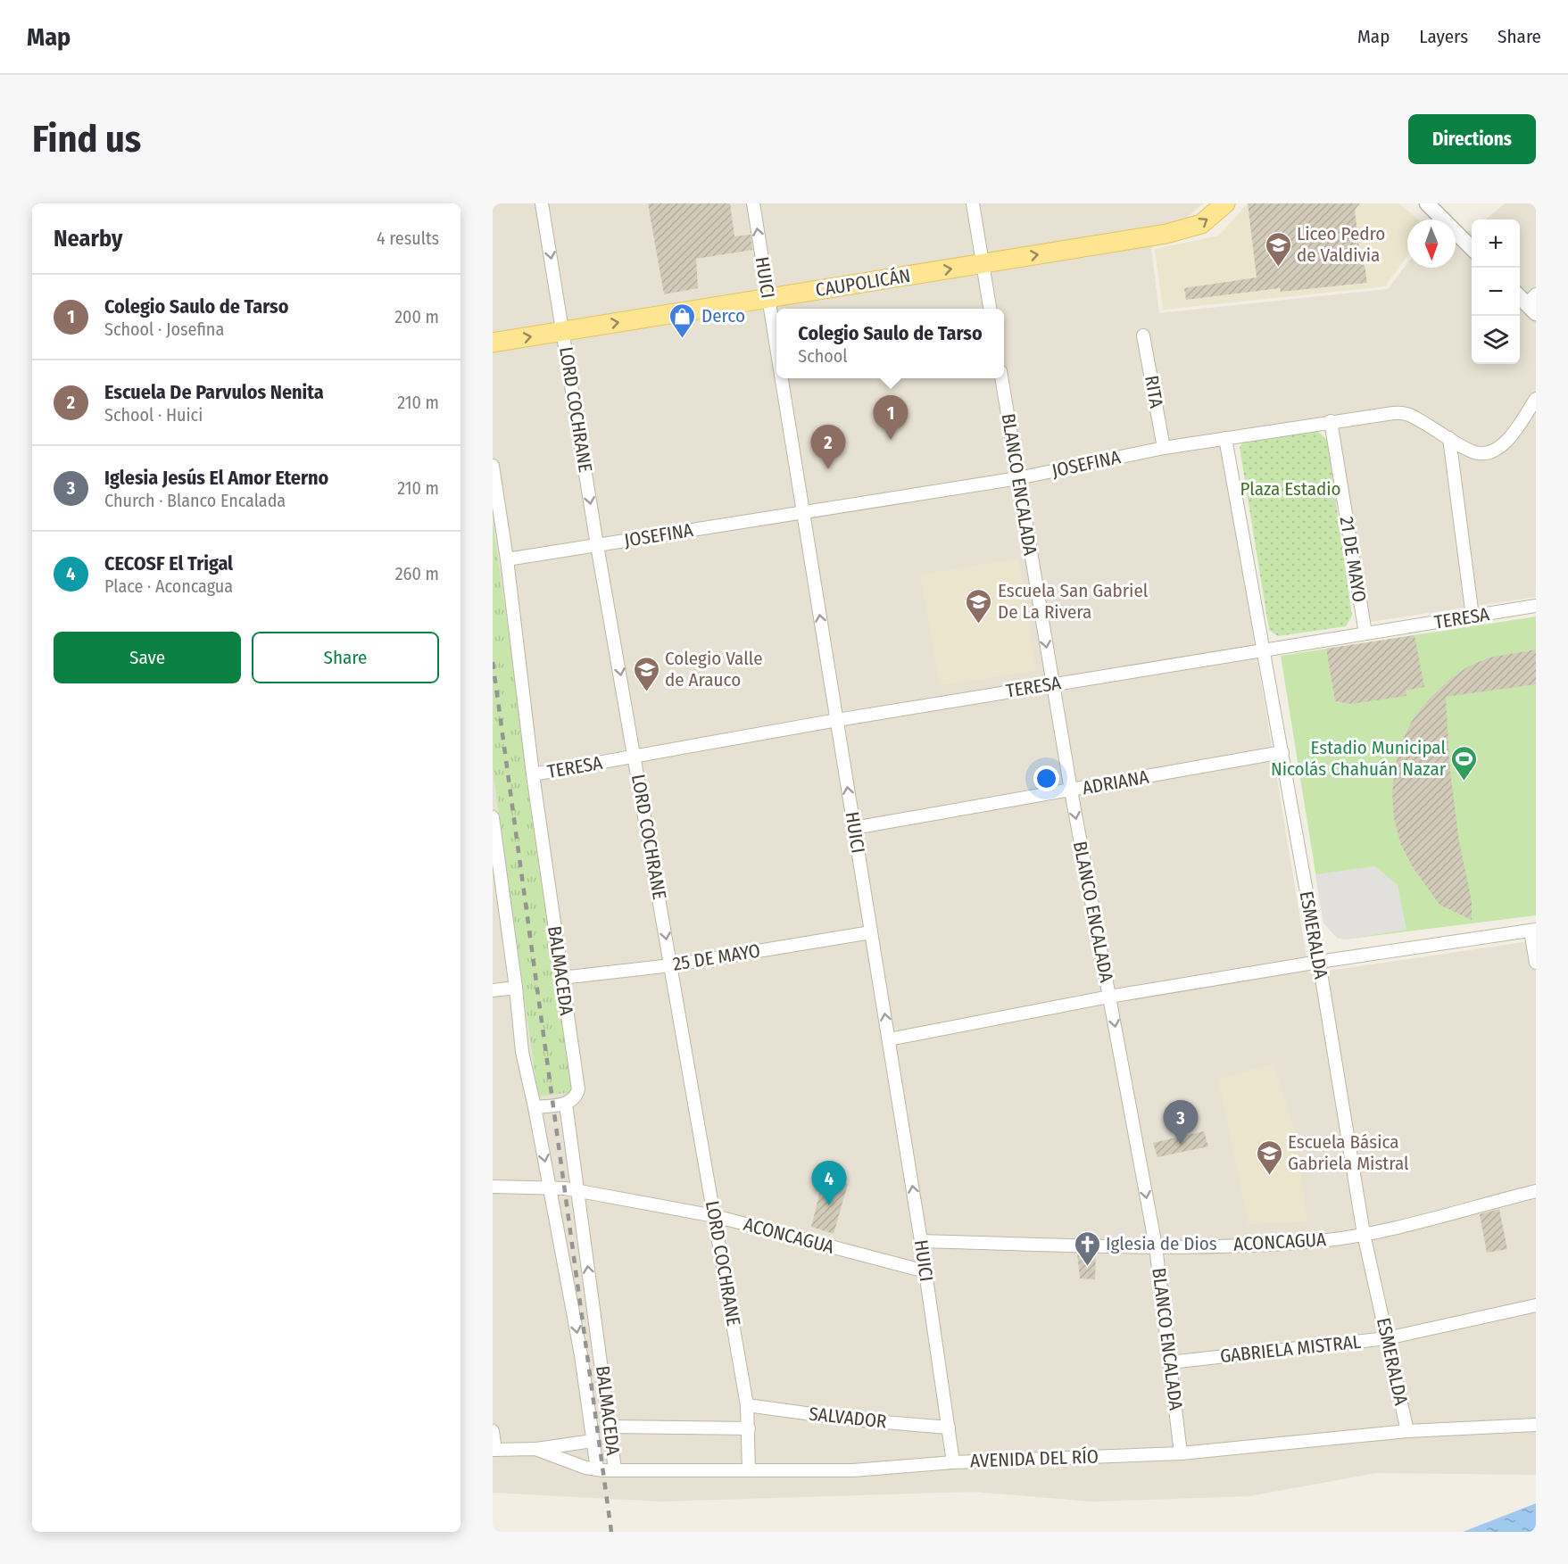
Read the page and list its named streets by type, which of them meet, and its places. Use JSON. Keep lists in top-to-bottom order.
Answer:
{
  "streets": {
    "main road": ["CAUPOLICÁN"],
    "street": [
      "HUICI",
      "RITA",
      "LORD COCHRANE",
      "JOSEFINA",
      "BLANCO ENCALADA",
      "21 DE MAYO",
      "TERESA",
      "ADRIANA",
      "ESMERALDA",
      "25 DE MAYO",
      "BALMACEDA",
      "ACONCAGUA",
      "GABRIELA MISTRAL",
      "SALVADOR",
      "AVENIDA DEL RÍO"
    ]
  },
  "crossings": [
    ["HUICI", "CAUPOLICÁN"],
    ["HUICI", "JOSEFINA"],
    ["HUICI", "TERESA"],
    ["HUICI", "ADRIANA"],
    ["HUICI", "25 DE MAYO"],
    ["HUICI", "ACONCAGUA"],
    ["HUICI", "SALVADOR"],
    ["HUICI", "AVENIDA DEL RÍO"],
    ["CAUPOLICÁN", "LORD COCHRANE"],
    ["RITA", "JOSEFINA"],
    ["LORD COCHRANE", "JOSEFINA"],
    ["LORD COCHRANE", "TERESA"],
    ["LORD COCHRANE", "25 DE MAYO"],
    ["LORD COCHRANE", "ACONCAGUA"],
    ["LORD COCHRANE", "SALVADOR"],
    ["LORD COCHRANE", "AVENIDA DEL RÍO"],
    ["JOSEFINA", "BLANCO ENCALADA"],
    ["JOSEFINA", "21 DE MAYO"],
    ["JOSEFINA", "ESMERALDA"],
    ["JOSEFINA", "BALMACEDA"],
    ["BLANCO ENCALADA", "TERESA"],
    ["BLANCO ENCALADA", "ADRIANA"],
    ["BLANCO ENCALADA", "ACONCAGUA"],
    ["BLANCO ENCALADA", "GABRIELA MISTRAL"],
    ["BLANCO ENCALADA", "AVENIDA DEL RÍO"],
    ["21 DE MAYO", "TERESA"],
    ["TERESA", "ESMERALDA"],
    ["TERESA", "BALMACEDA"],
    ["ADRIANA", "ESMERALDA"],
    ["ESMERALDA", "ACONCAGUA"],
    ["ESMERALDA", "GABRIELA MISTRAL"],
    ["ESMERALDA", "AVENIDA DEL RÍO"],
    ["25 DE MAYO", "BALMACEDA"],
    ["BALMACEDA", "ACONCAGUA"],
    ["BALMACEDA", "AVENIDA DEL RÍO"]
  ],
  "one_way": [
    "HUICI",
    "CAUPOLICÁN",
    "LORD COCHRANE",
    "BLANCO ENCALADA"
  ],
  "parks": ["Plaza Estadio"],
  "places": {
    "school or university": [
      "Liceo Pedro de Valdivia",
      "Escuela San Gabriel De La Rivera",
      "Colegio Valle de Arauco",
      "Escuela Básica Gabriela Mistral"
    ],
    "shop": ["Derco"],
    "sports": ["Estadio Municipal Nicolás Chahuán Nazar"],
    "church": ["Iglesia de Dios"]
  },
  "north": "bottom",
  "page": {
    "header": "Map",
    "nav": ["Map", "Layers", "Share"],
    "buttons": [
      "Directions",
      ["Save", "Share"]
    ],
    "title": "Find us",
    "heading": ["Nearby", "4 results"],
    "map_buttons": ["+", "−"],
    "list": [
      {
        "mark": "1",
        "name": "Colegio Saulo de Tarso",
        "note": "School · Josefina",
        "value": "200 m"
      },
      {
        "mark": "2",
        "name": "Escuela De Parvulos Nenita",
        "note": "School · Huici",
        "value": "210 m"
      },
      {
        "mark": "3",
        "name": "Iglesia Jesús El Amor Eterno",
        "note": "Church · Blanco Encalada",
        "value": "210 m"
      },
      {
        "mark": "4",
        "name": "CECOSF El Trigal",
        "note": "Place · Aconcagua",
        "value": "260 m"
      }
    ],
    "popup": ["Colegio Saulo de Tarso", "School"],
    "pins": [
      "1",
      "2",
      "3",
      "4"
    ]
  }
}
